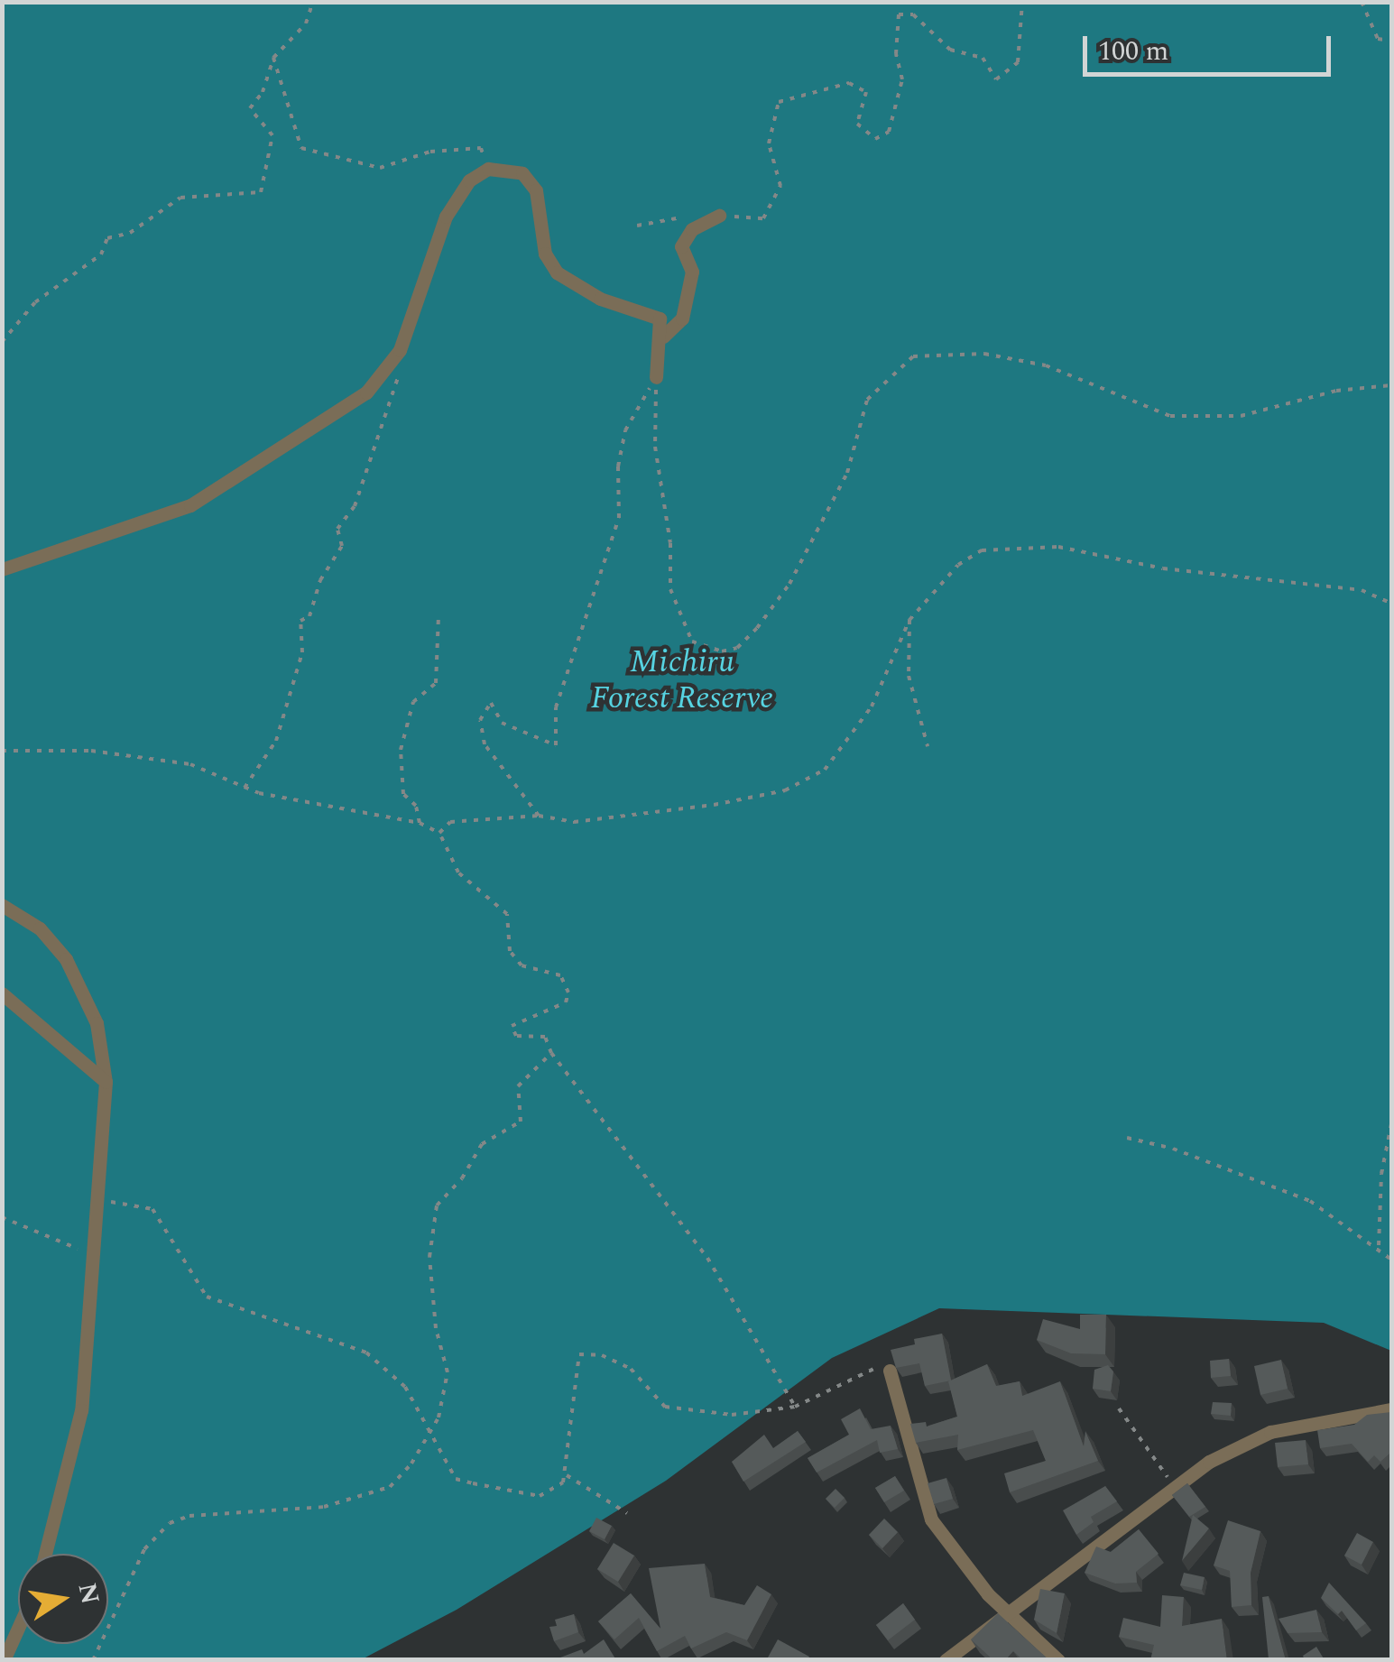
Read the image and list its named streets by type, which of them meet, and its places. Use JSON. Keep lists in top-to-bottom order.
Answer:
{
  "parks": ["Michiru Forest Reserve"],
  "scale_bar": "100 m",
  "north": "right"
}
